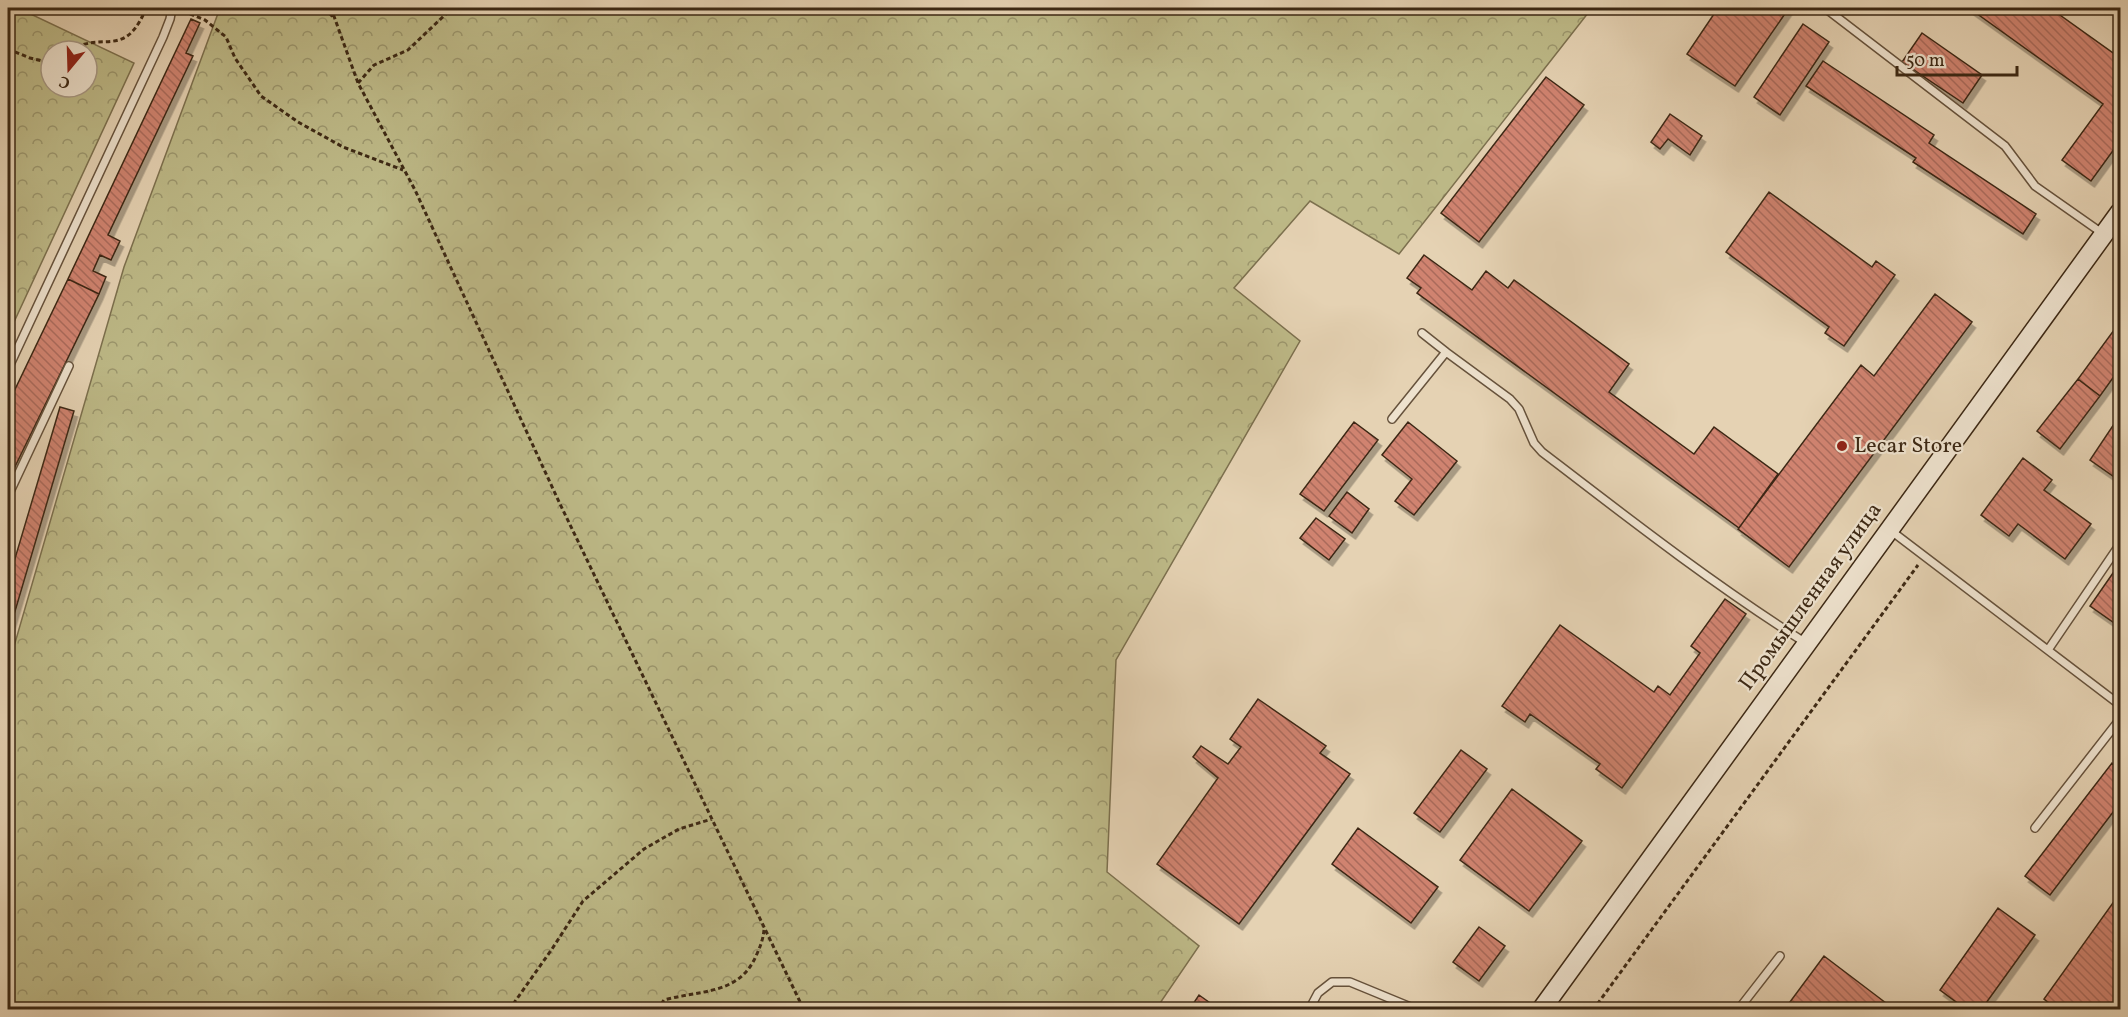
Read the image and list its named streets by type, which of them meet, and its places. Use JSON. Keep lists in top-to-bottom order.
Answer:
{
  "streets": {
    "main road": ["Промышленная улица"]
  },
  "places": ["Lecar Store"],
  "scale_bar": "50 m",
  "north": "bottom"
}
